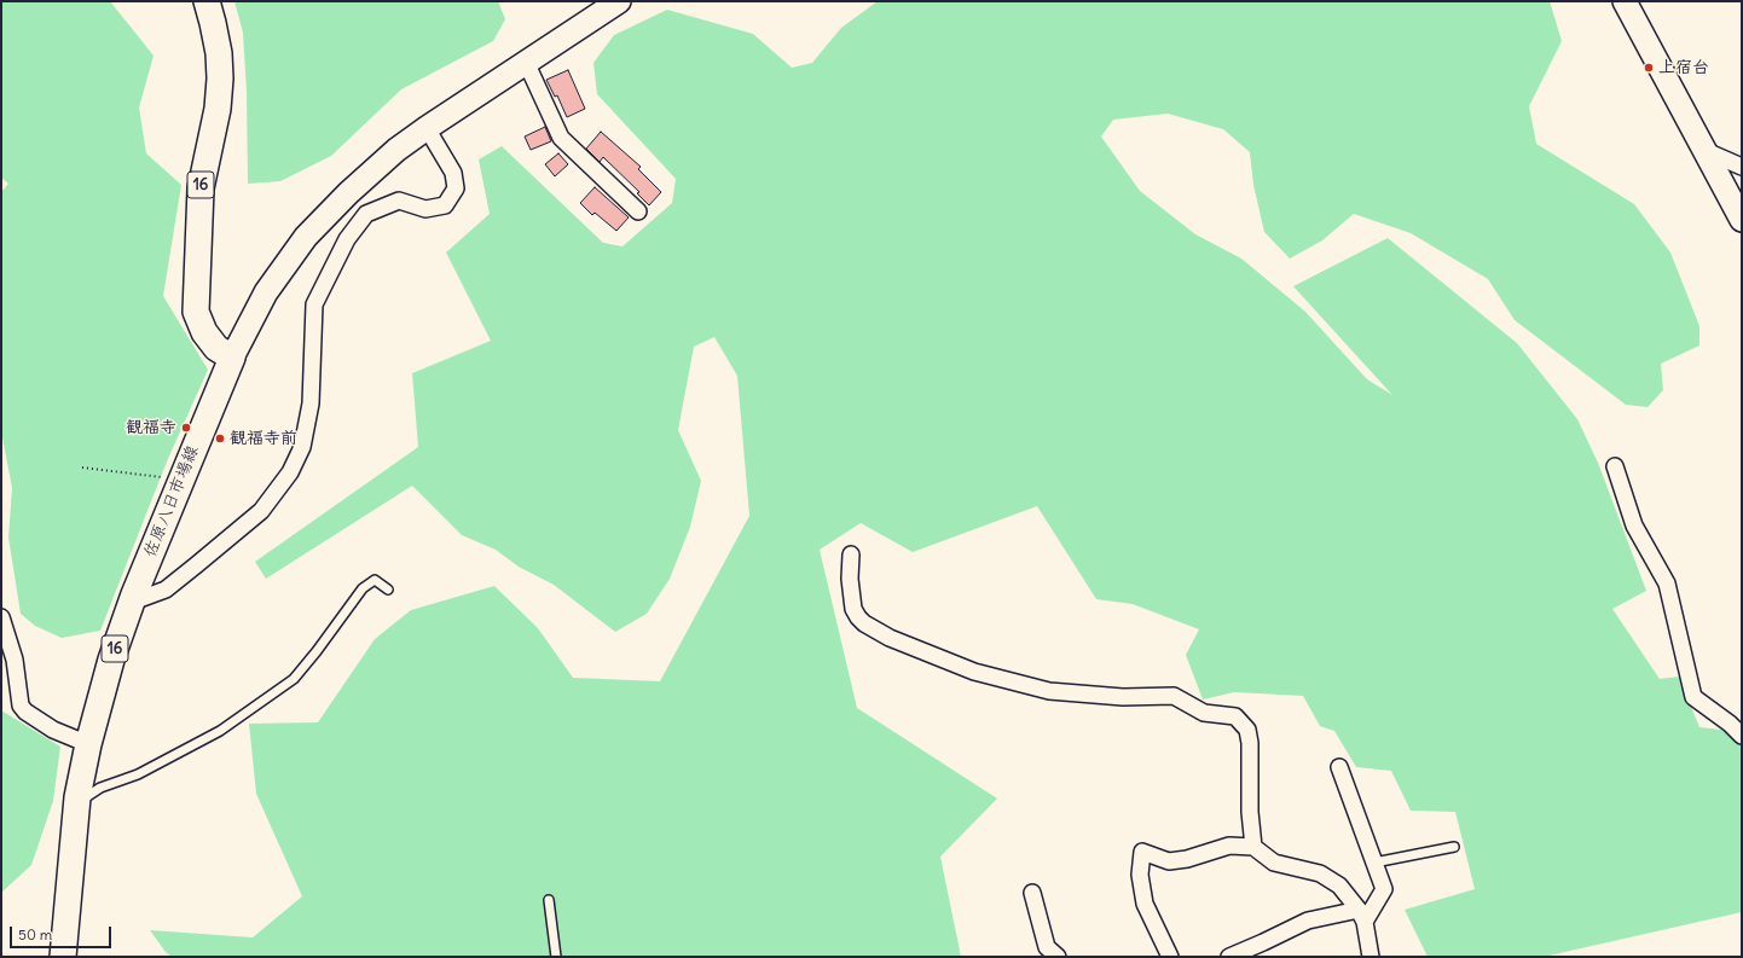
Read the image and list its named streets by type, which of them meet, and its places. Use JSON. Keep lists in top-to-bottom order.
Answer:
{
  "streets": {
    "main road": ["16", "佐原八日市場線"]
  },
  "crossings": [
    ["16", "佐原八日市場線"]
  ],
  "places": ["上宿台", "観福寺", "観福寺前"],
  "scale_bar": "50 m"
}
